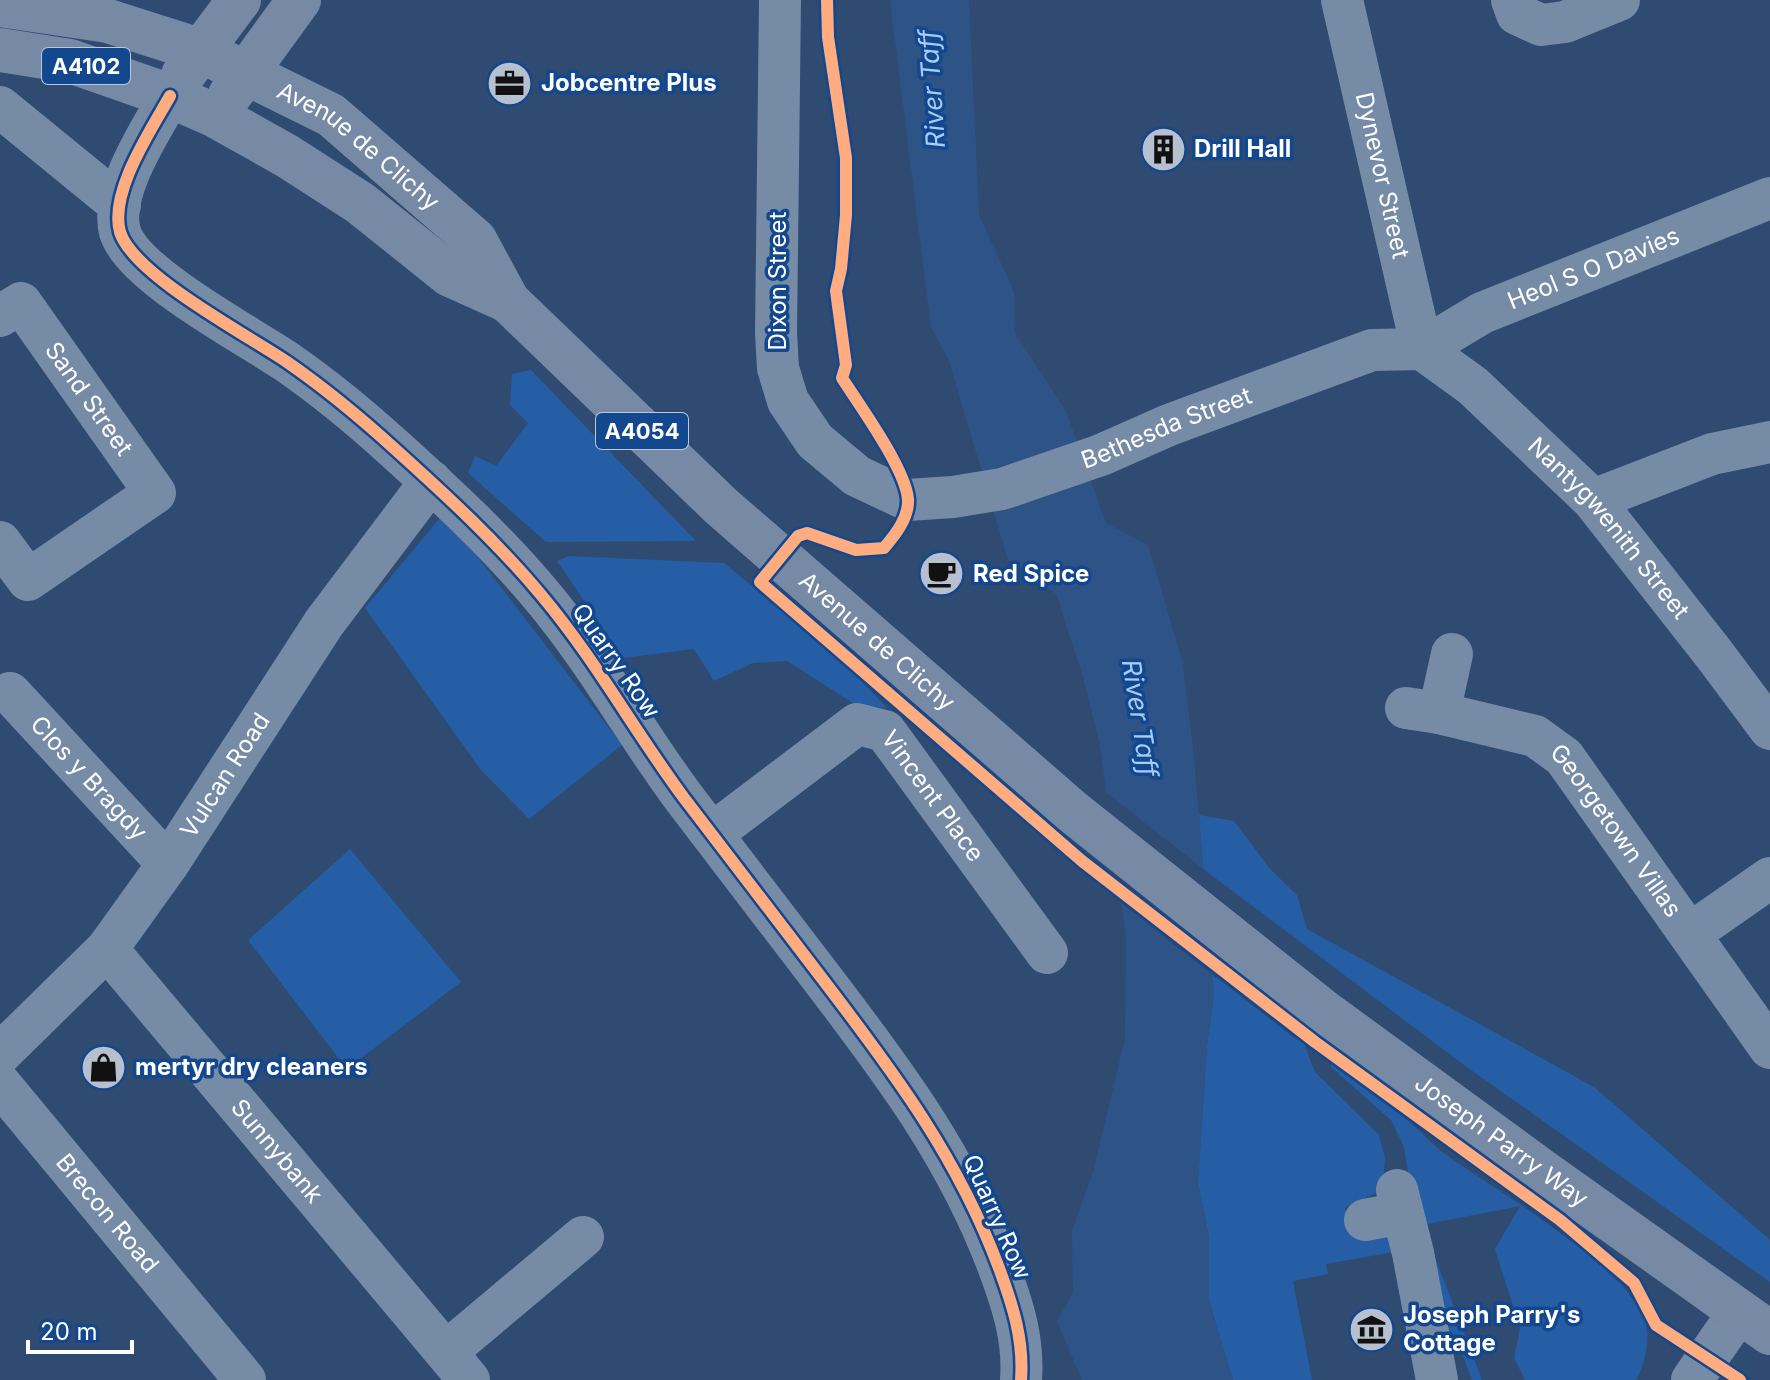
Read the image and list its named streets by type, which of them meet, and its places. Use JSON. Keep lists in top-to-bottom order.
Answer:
{
  "streets": {
    "main road": [
      "A4102",
      "Avenue de Clichy",
      "A4054",
      "Joseph Parry Way"
    ],
    "street": [
      "Dynevor Street",
      "Heol S O Davies",
      "Dixon Street",
      "Sand Street",
      "Bethesda Street",
      "Nantygwenith Street",
      "Quarry Row",
      "Vulcan Road",
      "Clos y Bragdy",
      "Vincent Place",
      "Georgetown Villas",
      "Sunnybank",
      "Brecon Road"
    ]
  },
  "crossings": [
    ["A4102", "A4054"],
    ["A4102", "Quarry Row"],
    ["Avenue de Clichy", "A4054"],
    ["Avenue de Clichy", "Joseph Parry Way"],
    ["Dynevor Street", "Heol S O Davies"],
    ["Dynevor Street", "Bethesda Street"],
    ["Dynevor Street", "Nantygwenith Street"],
    ["Heol S O Davies", "Bethesda Street"],
    ["Heol S O Davies", "Nantygwenith Street"],
    ["Dixon Street", "Bethesda Street"],
    ["Bethesda Street", "Nantygwenith Street"],
    ["A4054", "Quarry Row"],
    ["Quarry Row", "Vulcan Road"],
    ["Quarry Row", "Vincent Place"],
    ["Vulcan Road", "Clos y Bragdy"],
    ["Vulcan Road", "Sunnybank"],
    ["Vulcan Road", "Brecon Road"]
  ],
  "water": ["River Taff"],
  "places": {
    "office": ["Jobcentre Plus"],
    "building": ["Drill Hall"],
    "cafe": ["Red Spice"],
    "shop": ["mertyr dry cleaners"],
    "museum": ["Joseph Parry's Cottage"]
  },
  "scale_bar": "20 m"
}
